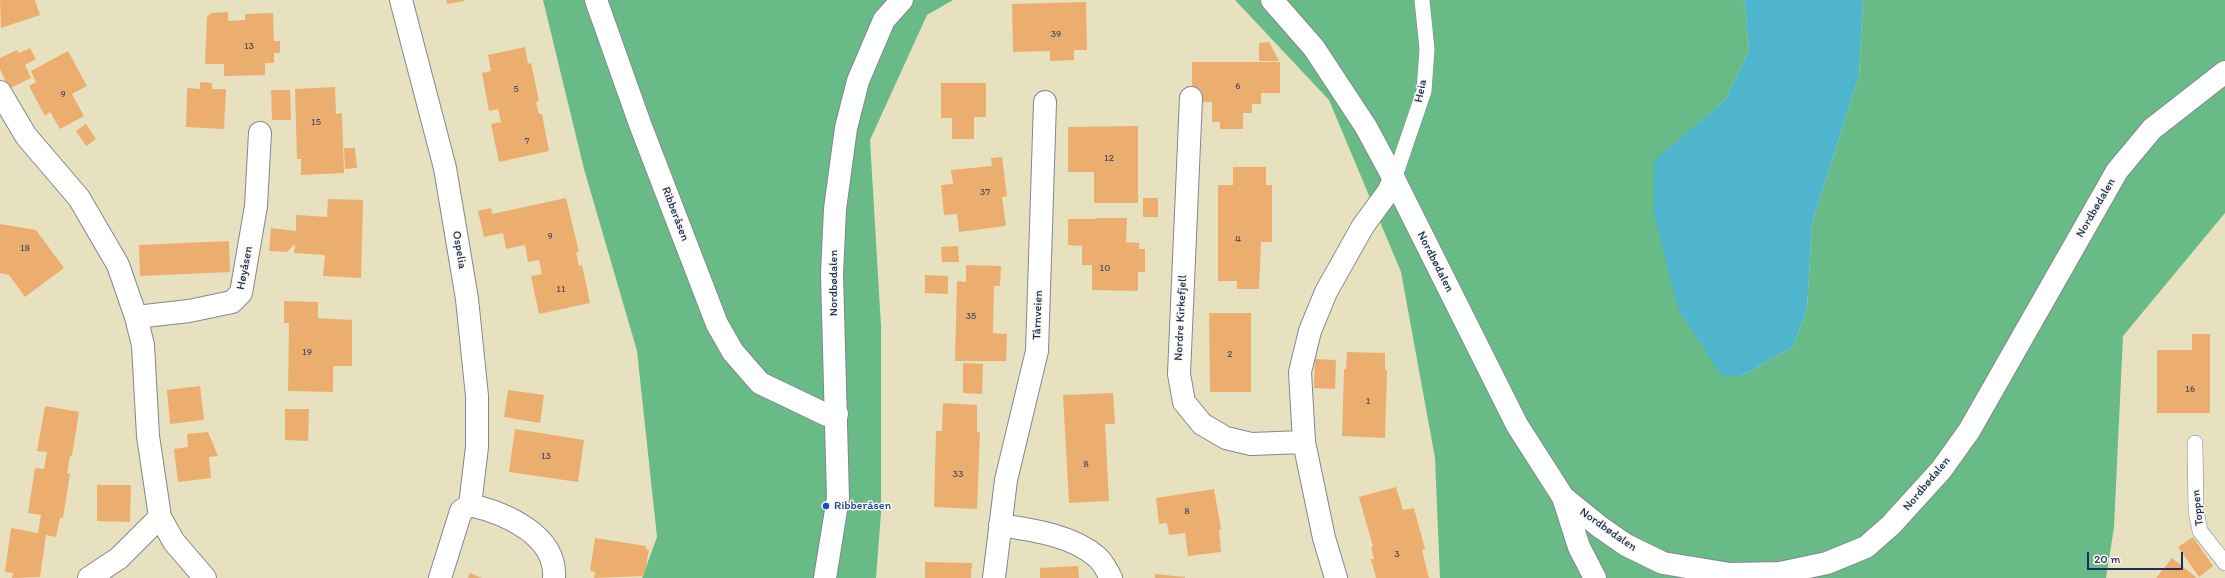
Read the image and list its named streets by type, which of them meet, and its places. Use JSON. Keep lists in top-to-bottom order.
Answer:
{
  "streets": {
    "street": [
      "Nordbødalen",
      "Ribberåsen",
      "Ospelia",
      "Høyåsen",
      "Tårnveien",
      "Nordre Kirkefjell"
    ],
    "lane": ["Heia", "Toppen"]
  },
  "crossings": [
    ["Heia", "Nordbødalen"],
    ["Nordbødalen", "Ribberåsen"]
  ],
  "places": ["Ribberåsen"],
  "house_numbers": [
    "39",
    "13",
    "6",
    "5",
    "9",
    "15",
    "7",
    "12",
    "37",
    "9",
    "4",
    "18",
    "10",
    "11",
    "35",
    "19",
    "2",
    "16",
    "1",
    "13",
    "8",
    "33",
    "8",
    "3"
  ],
  "scale_bar": "20 m"
}
